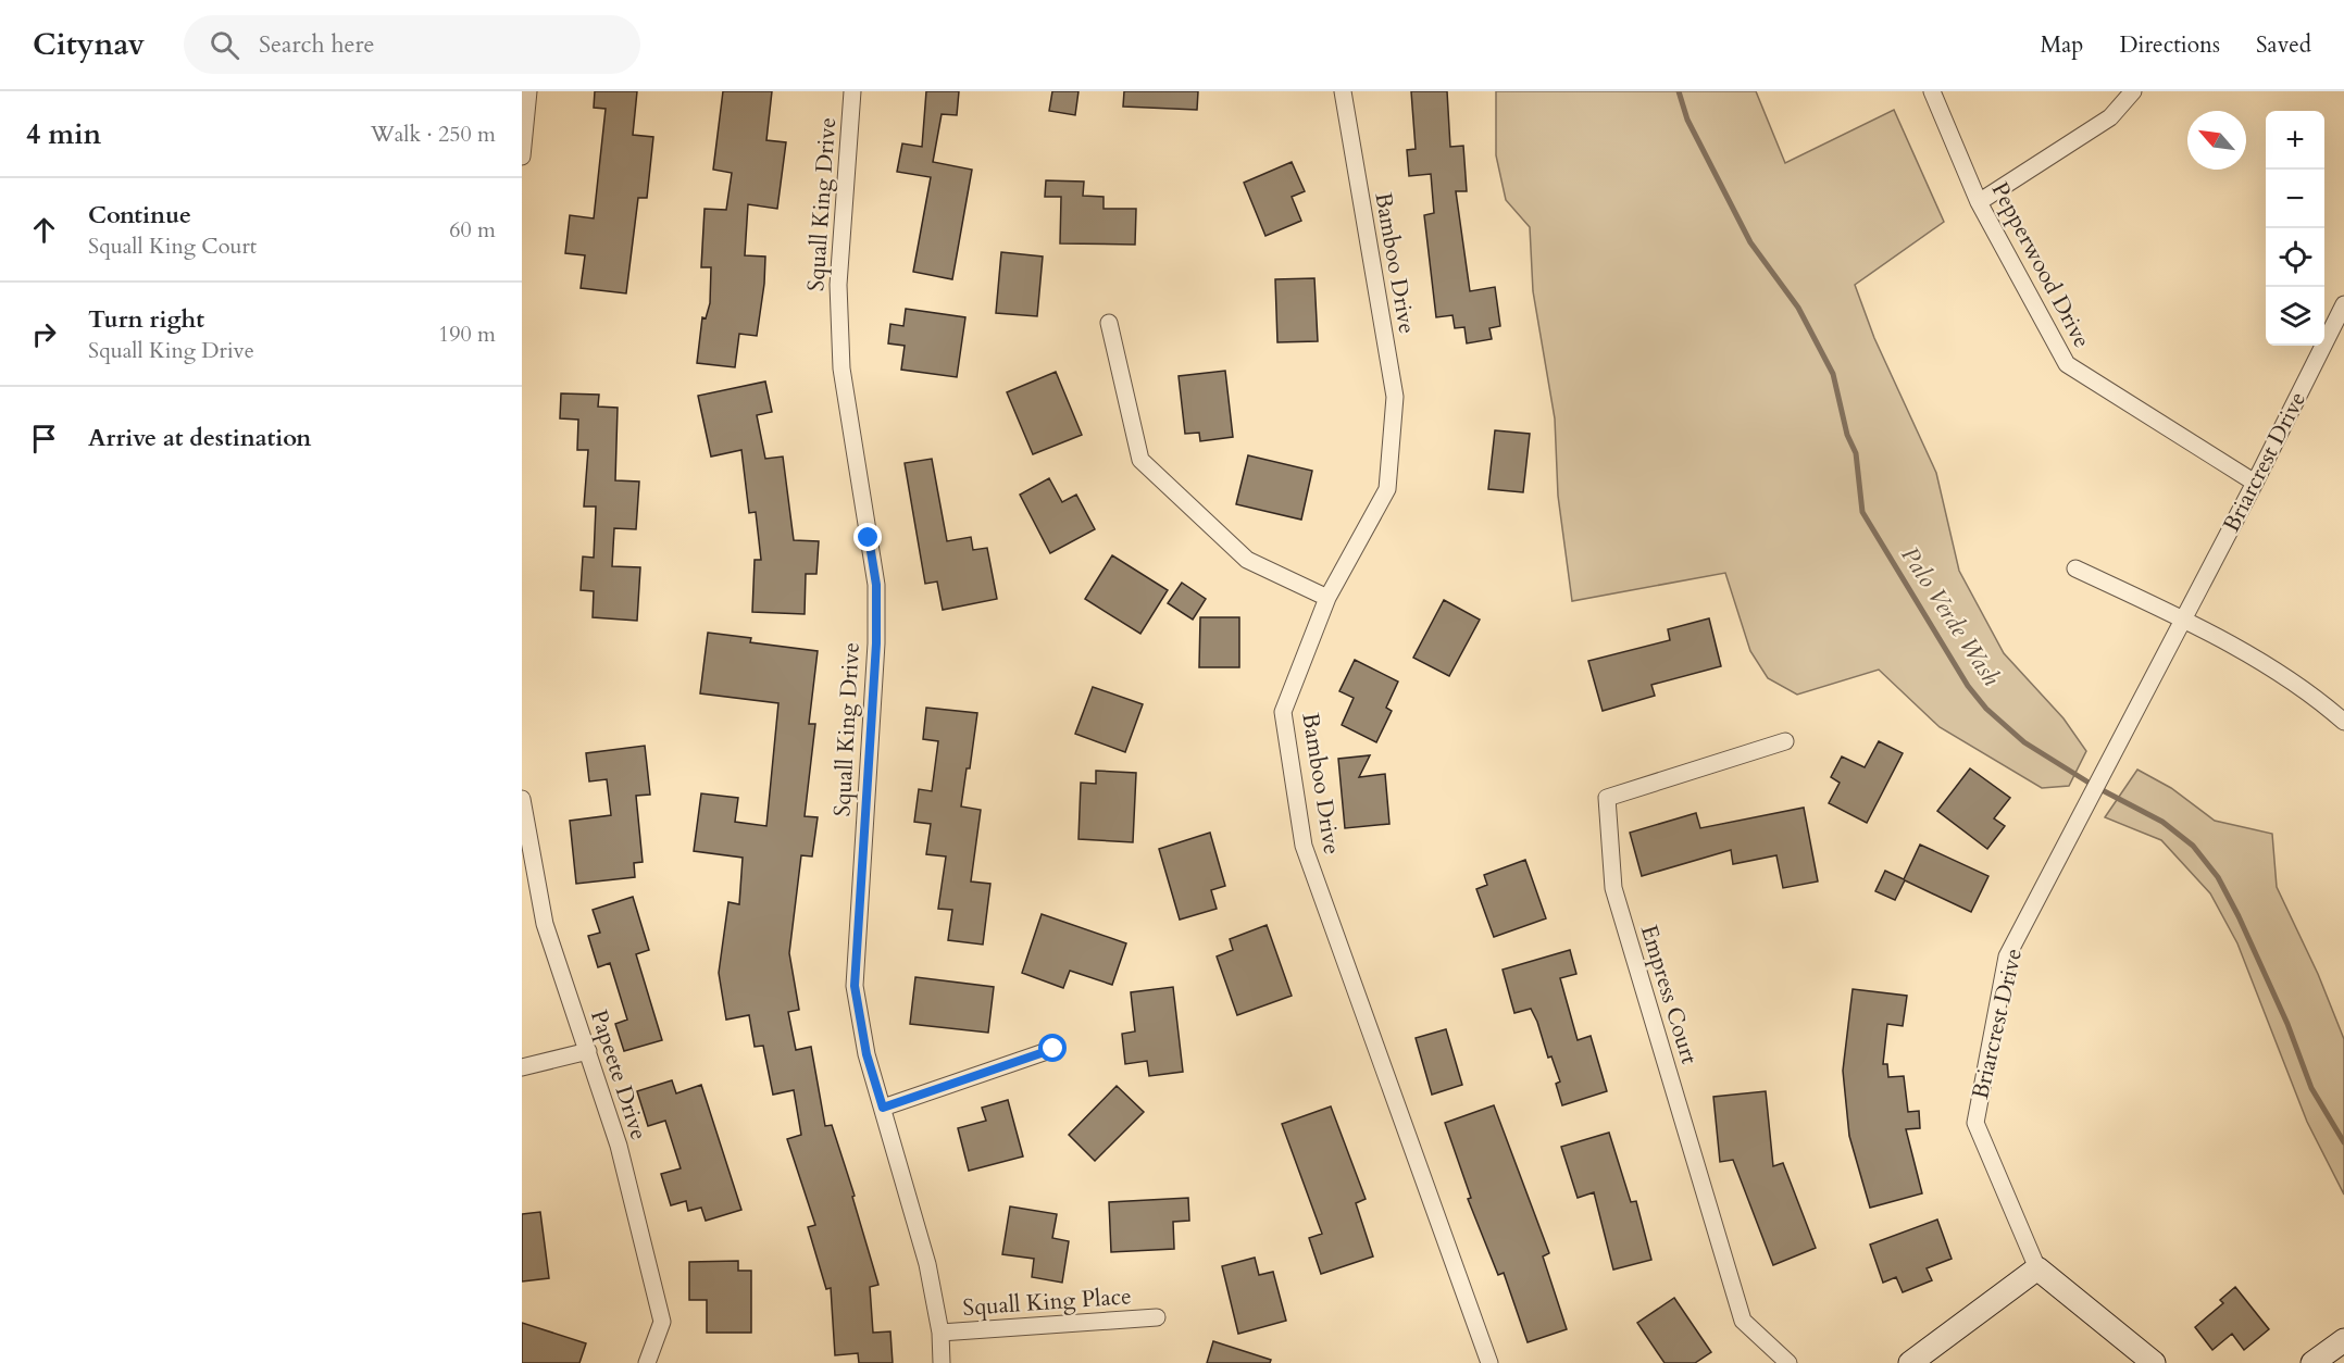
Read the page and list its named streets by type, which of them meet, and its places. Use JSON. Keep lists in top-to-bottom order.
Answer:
{
  "streets": {
    "street": [
      "Squall King Drive",
      "Bamboo Drive",
      "Pepperwood Drive",
      "Briarcrest Drive",
      "Empress Court",
      "Papeete Drive",
      "Squall King Place"
    ]
  },
  "crossings": [
    ["Squall King Drive", "Squall King Place"],
    ["Pepperwood Drive", "Briarcrest Drive"]
  ],
  "water": ["Palo Verde Wash"],
  "north": "top left",
  "page": {
    "header": "Citynav",
    "search": "Search here",
    "nav": ["Map", "Directions", "Saved"],
    "heading": ["4 min", "Walk · 250 m"],
    "map_buttons": ["+", "−"],
    "list": [
      ["Continue", "Squall King Court", "60 m"],
      ["Turn right", "Squall King Drive", "190 m"],
      "Arrive at destination"
    ]
  }
}
